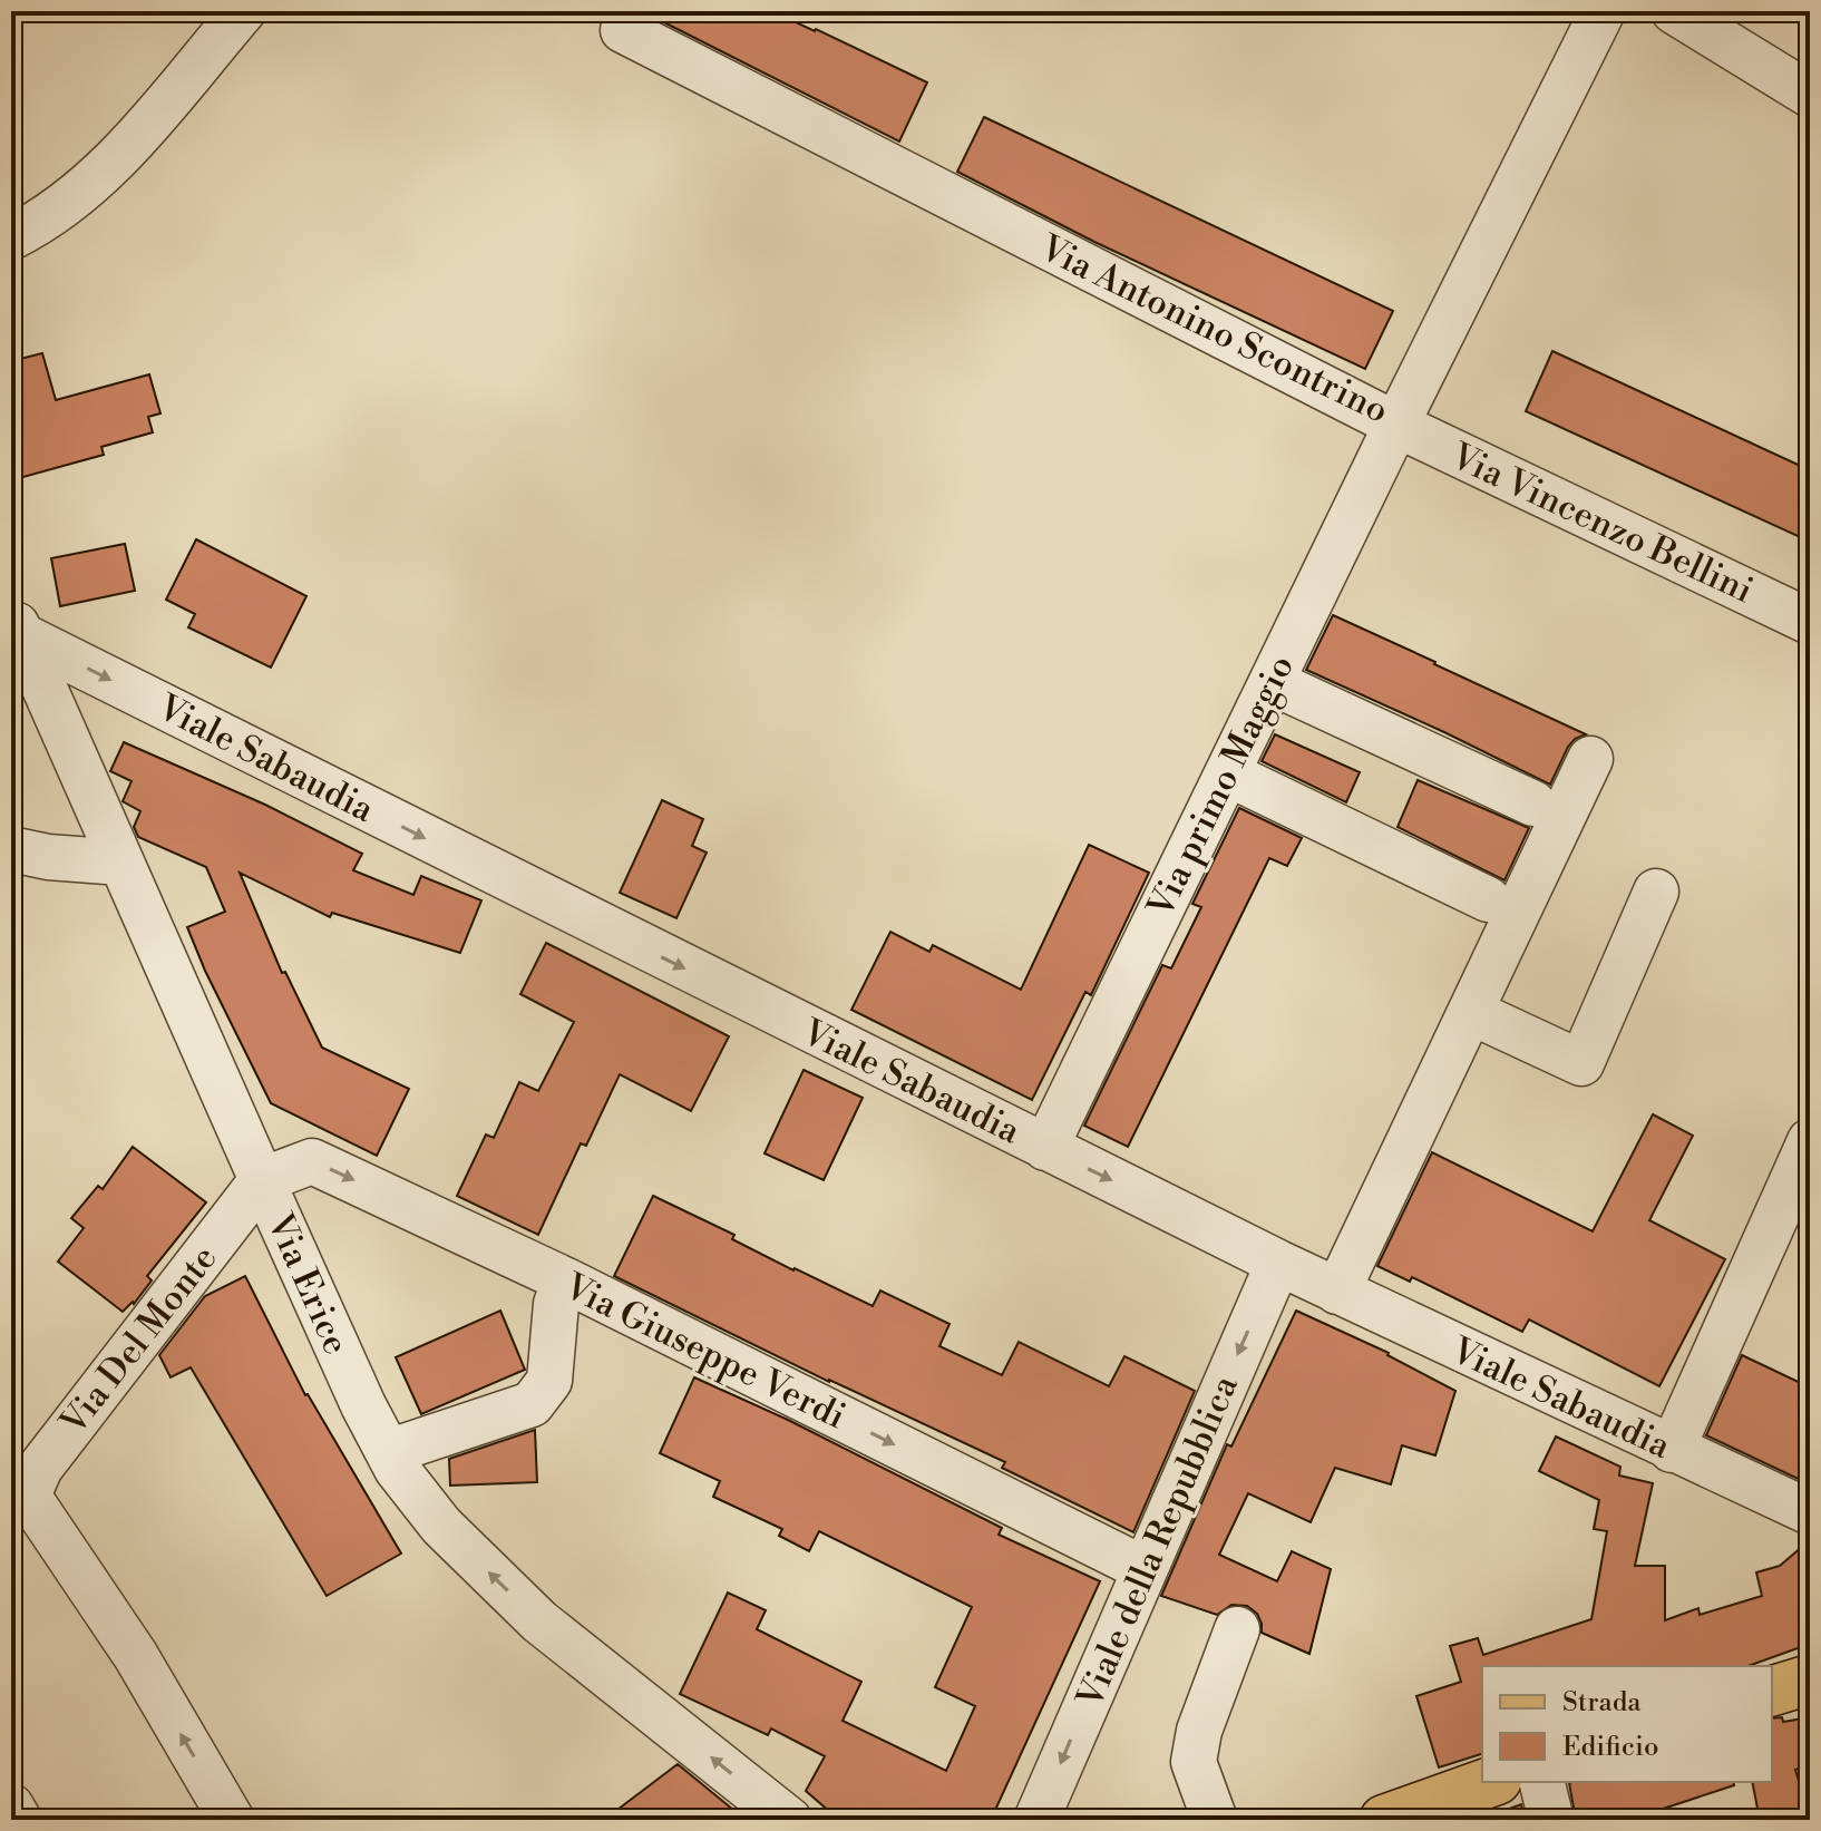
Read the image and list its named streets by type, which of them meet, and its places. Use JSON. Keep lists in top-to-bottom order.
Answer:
{
  "streets": {
    "street": [
      "Via Antonino Scontrino",
      "Via Vincenzo Bellini",
      "Viale Sabaudia",
      "Via primo Maggio",
      "Via Erice",
      "Via Del Monte",
      "Via Giuseppe Verdi",
      "Viale della Repubblica"
    ]
  },
  "crossings": [
    ["Via Antonino Scontrino", "Via Vincenzo Bellini"],
    ["Via Antonino Scontrino", "Via primo Maggio"],
    ["Via Vincenzo Bellini", "Via primo Maggio"],
    ["Viale Sabaudia", "Via primo Maggio"],
    ["Viale Sabaudia", "Via Erice"],
    ["Viale Sabaudia", "Viale della Repubblica"],
    ["Via Erice", "Via Del Monte"],
    ["Via Erice", "Via Giuseppe Verdi"],
    ["Via Del Monte", "Via Giuseppe Verdi"],
    ["Via Giuseppe Verdi", "Viale della Repubblica"]
  ],
  "one_way": [
    "Viale Sabaudia",
    "Via Erice",
    "Via Del Monte",
    "Via Giuseppe Verdi"
  ],
  "legend": ["Strada", "Edificio"]
}
